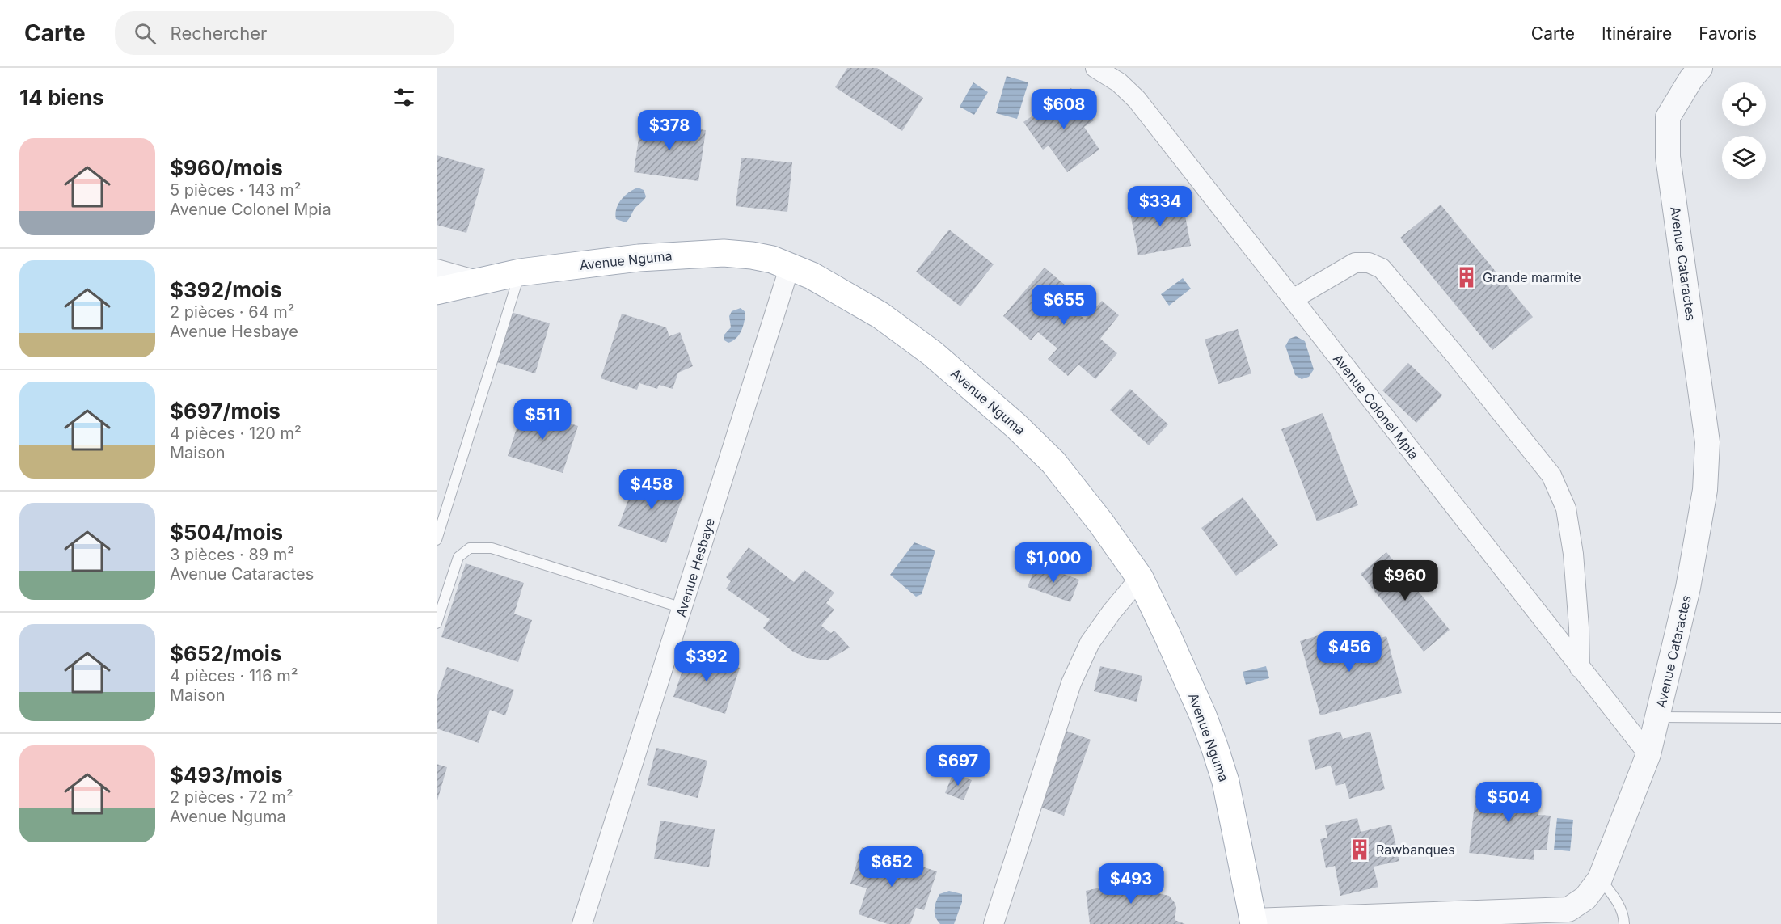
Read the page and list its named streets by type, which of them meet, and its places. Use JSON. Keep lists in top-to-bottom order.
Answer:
{
  "streets": {
    "main road": ["Avenue Nguma"],
    "street": ["Avenue Cataractes", "Avenue Colonel Mpia", "Avenue Hesbaye"]
  },
  "crossings": [
    ["Avenue Nguma", "Avenue Cataractes"],
    ["Avenue Nguma", "Avenue Hesbaye"],
    ["Avenue Cataractes", "Avenue Colonel Mpia"]
  ],
  "places": {
    "building": ["Grande marmite", "Rawbanques"]
  },
  "page": {
    "header": "Carte",
    "search": "Rechercher",
    "nav": ["Carte", "Itinéraire", "Favoris"],
    "heading": "14 biens",
    "price": [
      "$608",
      "$378",
      "$334",
      "$655",
      "$511",
      "$458",
      "$1,000",
      "$960",
      "$456",
      "$392",
      "$697",
      "$504",
      "$652",
      "$493"
    ],
    "list": [
      {
        "name": "$960/mois",
        "note": "5 pièces · 143 m² · Avenue Colonel Mpia"
      },
      {
        "name": "$392/mois",
        "note": "2 pièces · 64 m² · Avenue Hesbaye"
      },
      {
        "name": "$697/mois",
        "note": "4 pièces · 120 m² · Maison"
      },
      {
        "name": "$504/mois",
        "note": "3 pièces · 89 m² · Avenue Cataractes"
      },
      {
        "name": "$652/mois",
        "note": "4 pièces · 116 m² · Maison"
      },
      {
        "name": "$493/mois",
        "note": "2 pièces · 72 m² · Avenue Nguma"
      }
    ]
  }
}
